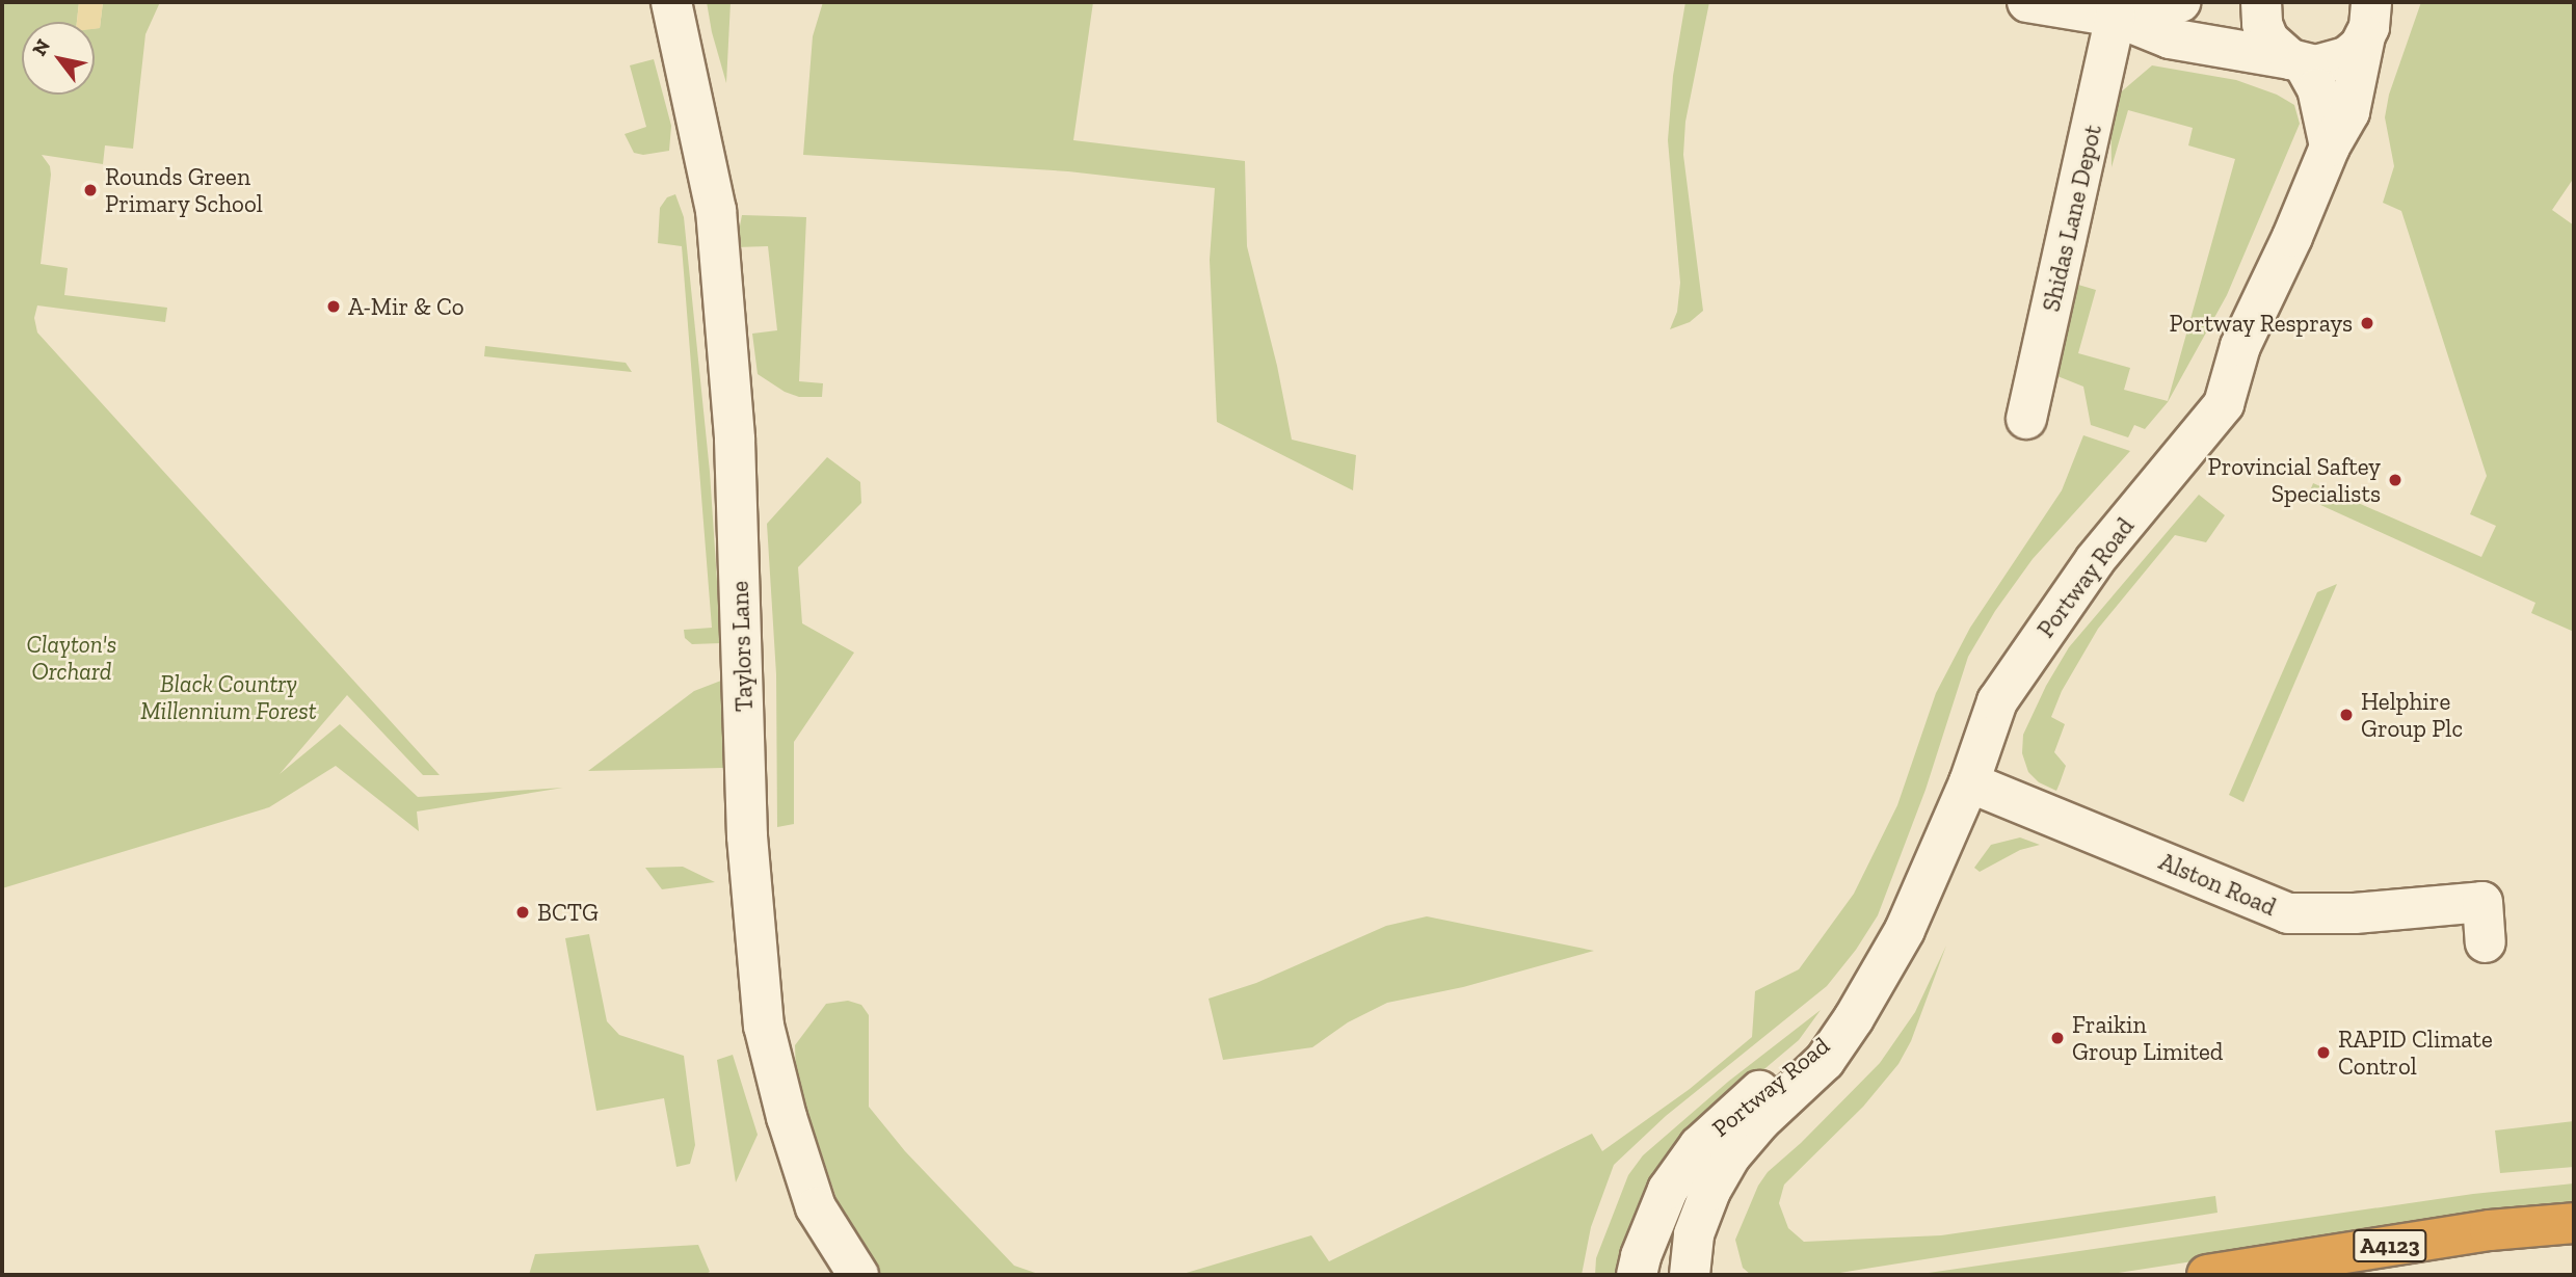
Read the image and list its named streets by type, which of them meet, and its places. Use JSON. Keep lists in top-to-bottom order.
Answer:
{
  "streets": {
    "highway": ["A4123"],
    "street": [
      "Shidas Lane Depot",
      "Portway Road",
      "Taylors Lane",
      "Alston Road"
    ]
  },
  "crossings": [
    ["Shidas Lane Depot", "Portway Road"],
    ["Portway Road", "Alston Road"]
  ],
  "parks": ["Clayton's Orchard", "Black Country Millennium Forest"],
  "places": [
    "Rounds Green Primary School",
    "A-Mir & Co",
    "Portway Resprays",
    "Provincial Saftey Specialists",
    "Helphire Group Plc",
    "BCTG",
    "Fraikin Group Limited",
    "RAPID Climate Control"
  ],
  "north": "top left"
}
